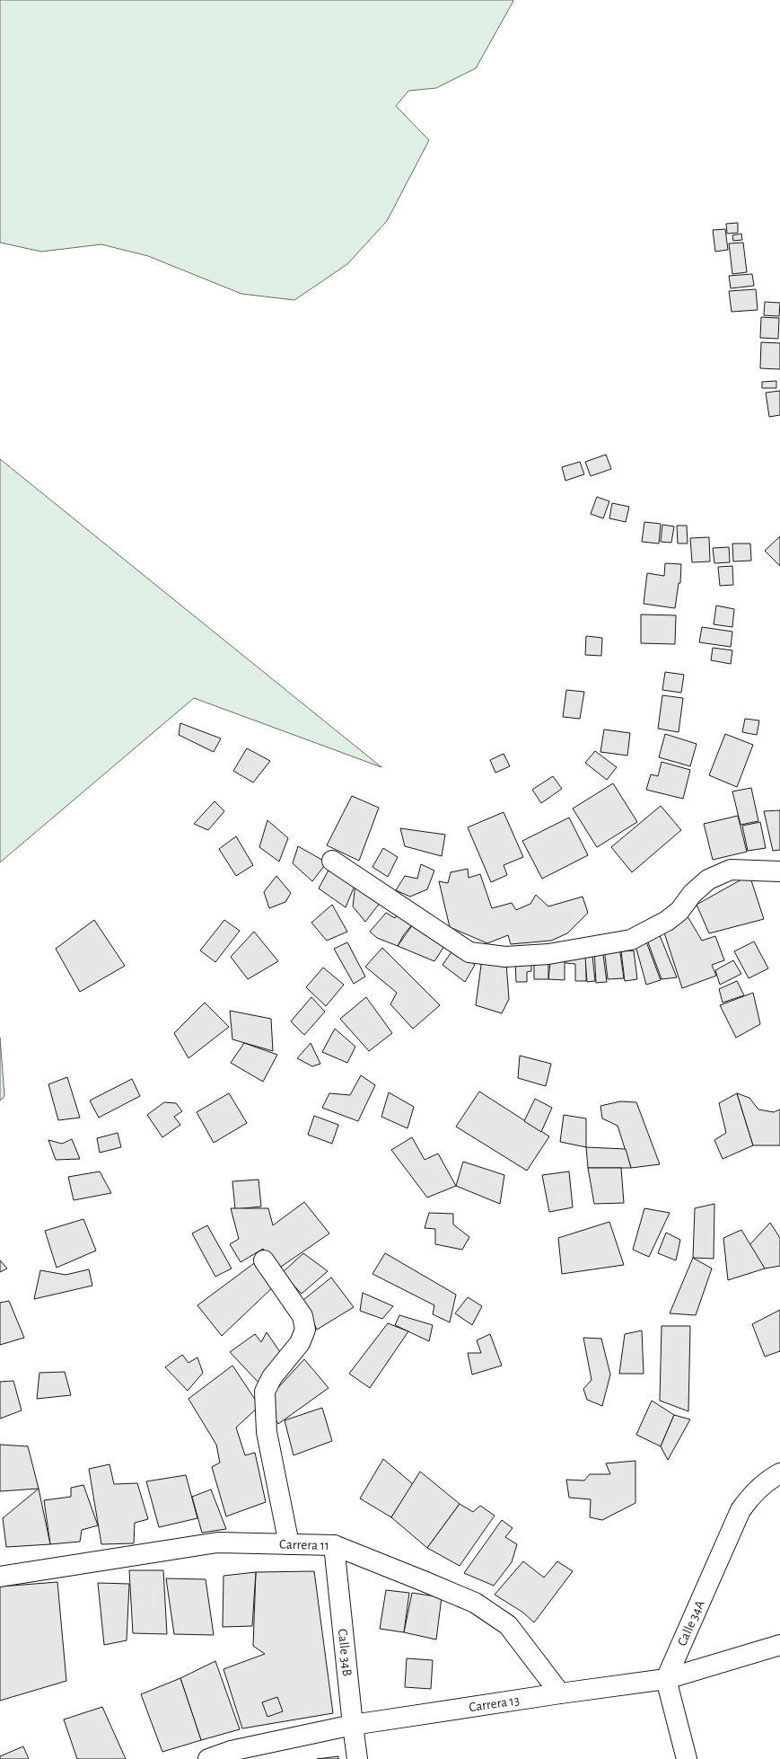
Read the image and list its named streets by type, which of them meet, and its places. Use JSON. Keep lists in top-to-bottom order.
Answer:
{
  "streets": {
    "street": [
      "Carrera 11",
      "Calle 34A",
      "Calle 34B",
      "Carrera 13"
    ]
  },
  "crossings": [
    ["Carrera 11", "Calle 34B"],
    ["Carrera 11", "Carrera 13"],
    ["Calle 34A", "Carrera 13"],
    ["Calle 34B", "Carrera 13"]
  ]
}
